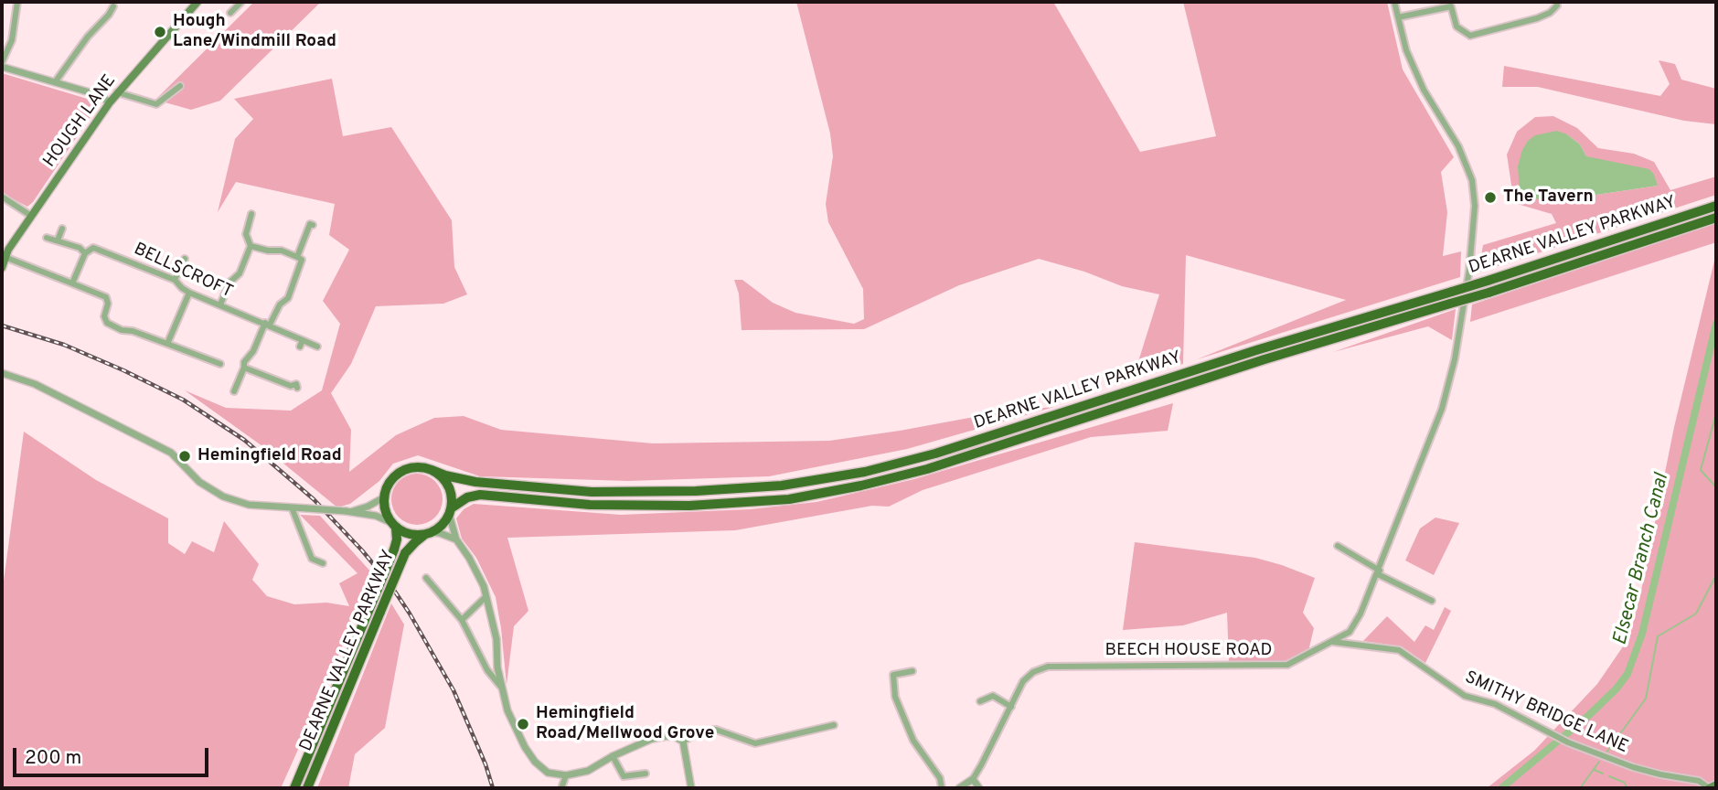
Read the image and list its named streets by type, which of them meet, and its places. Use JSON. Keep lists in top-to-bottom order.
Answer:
{
  "streets": {
    "highway": ["DEARNE VALLEY PARKWAY"],
    "main road": ["HOUGH LANE", "SMITHY BRIDGE LANE"],
    "street": ["BELLSCROFT", "BEECH HOUSE ROAD"]
  },
  "crossings": [
    ["BEECH HOUSE ROAD", "SMITHY BRIDGE LANE"]
  ],
  "water": ["Elsecar Branch Canal"],
  "places": [
    "Hough Lane/Windmill Road",
    "The Tavern",
    "Hemingfield Road",
    "Hemingfield Road/Mellwood Grove"
  ],
  "scale_bar": "200 m"
}
